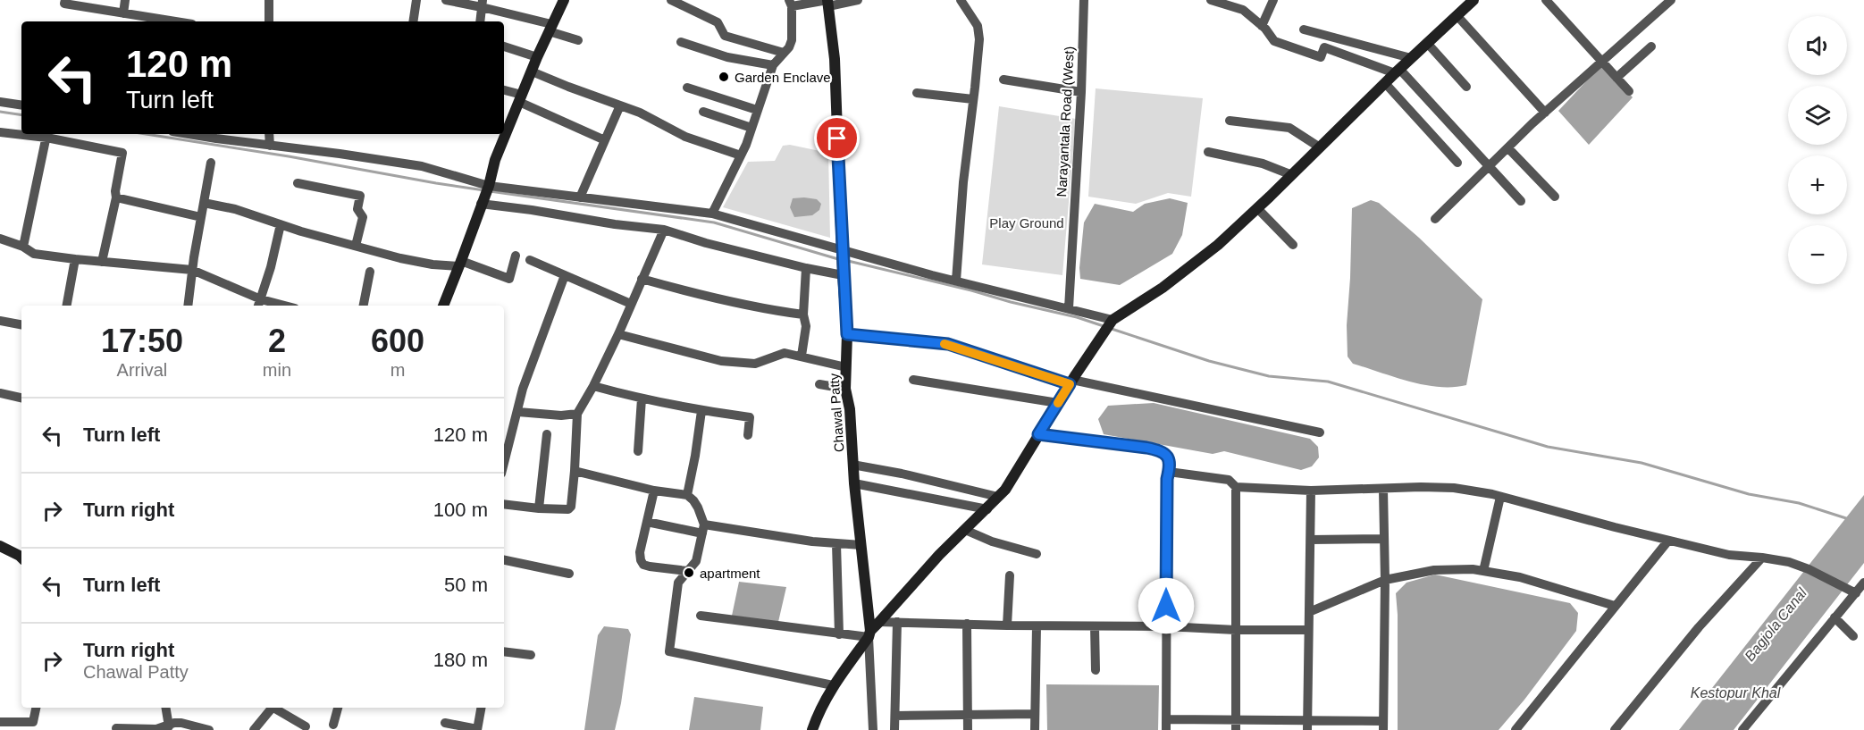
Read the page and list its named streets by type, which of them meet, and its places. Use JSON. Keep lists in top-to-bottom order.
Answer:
{
  "streets": {
    "street": ["Narayantala Road (West)", "Chawal Patty"]
  },
  "water": ["Bagjola Canal", "Kestopur Khal"],
  "parks": ["Play Ground"],
  "places": ["Garden Enclave", "apartment"],
  "page": {
    "map_buttons": ["+", "−"],
    "turn": ["120 m", "Turn left"],
    "eta": [
      "17:50",
      "Arrival",
      "2",
      "min",
      "600",
      "m"
    ],
    "list": [
      {
        "name": "Turn left",
        "value": "120 m"
      },
      {
        "name": "Turn right",
        "value": "100 m"
      },
      {
        "name": "Turn left",
        "value": "50 m"
      },
      {
        "name": "Turn right",
        "note": "Chawal Patty",
        "value": "180 m"
      }
    ]
  }
}
